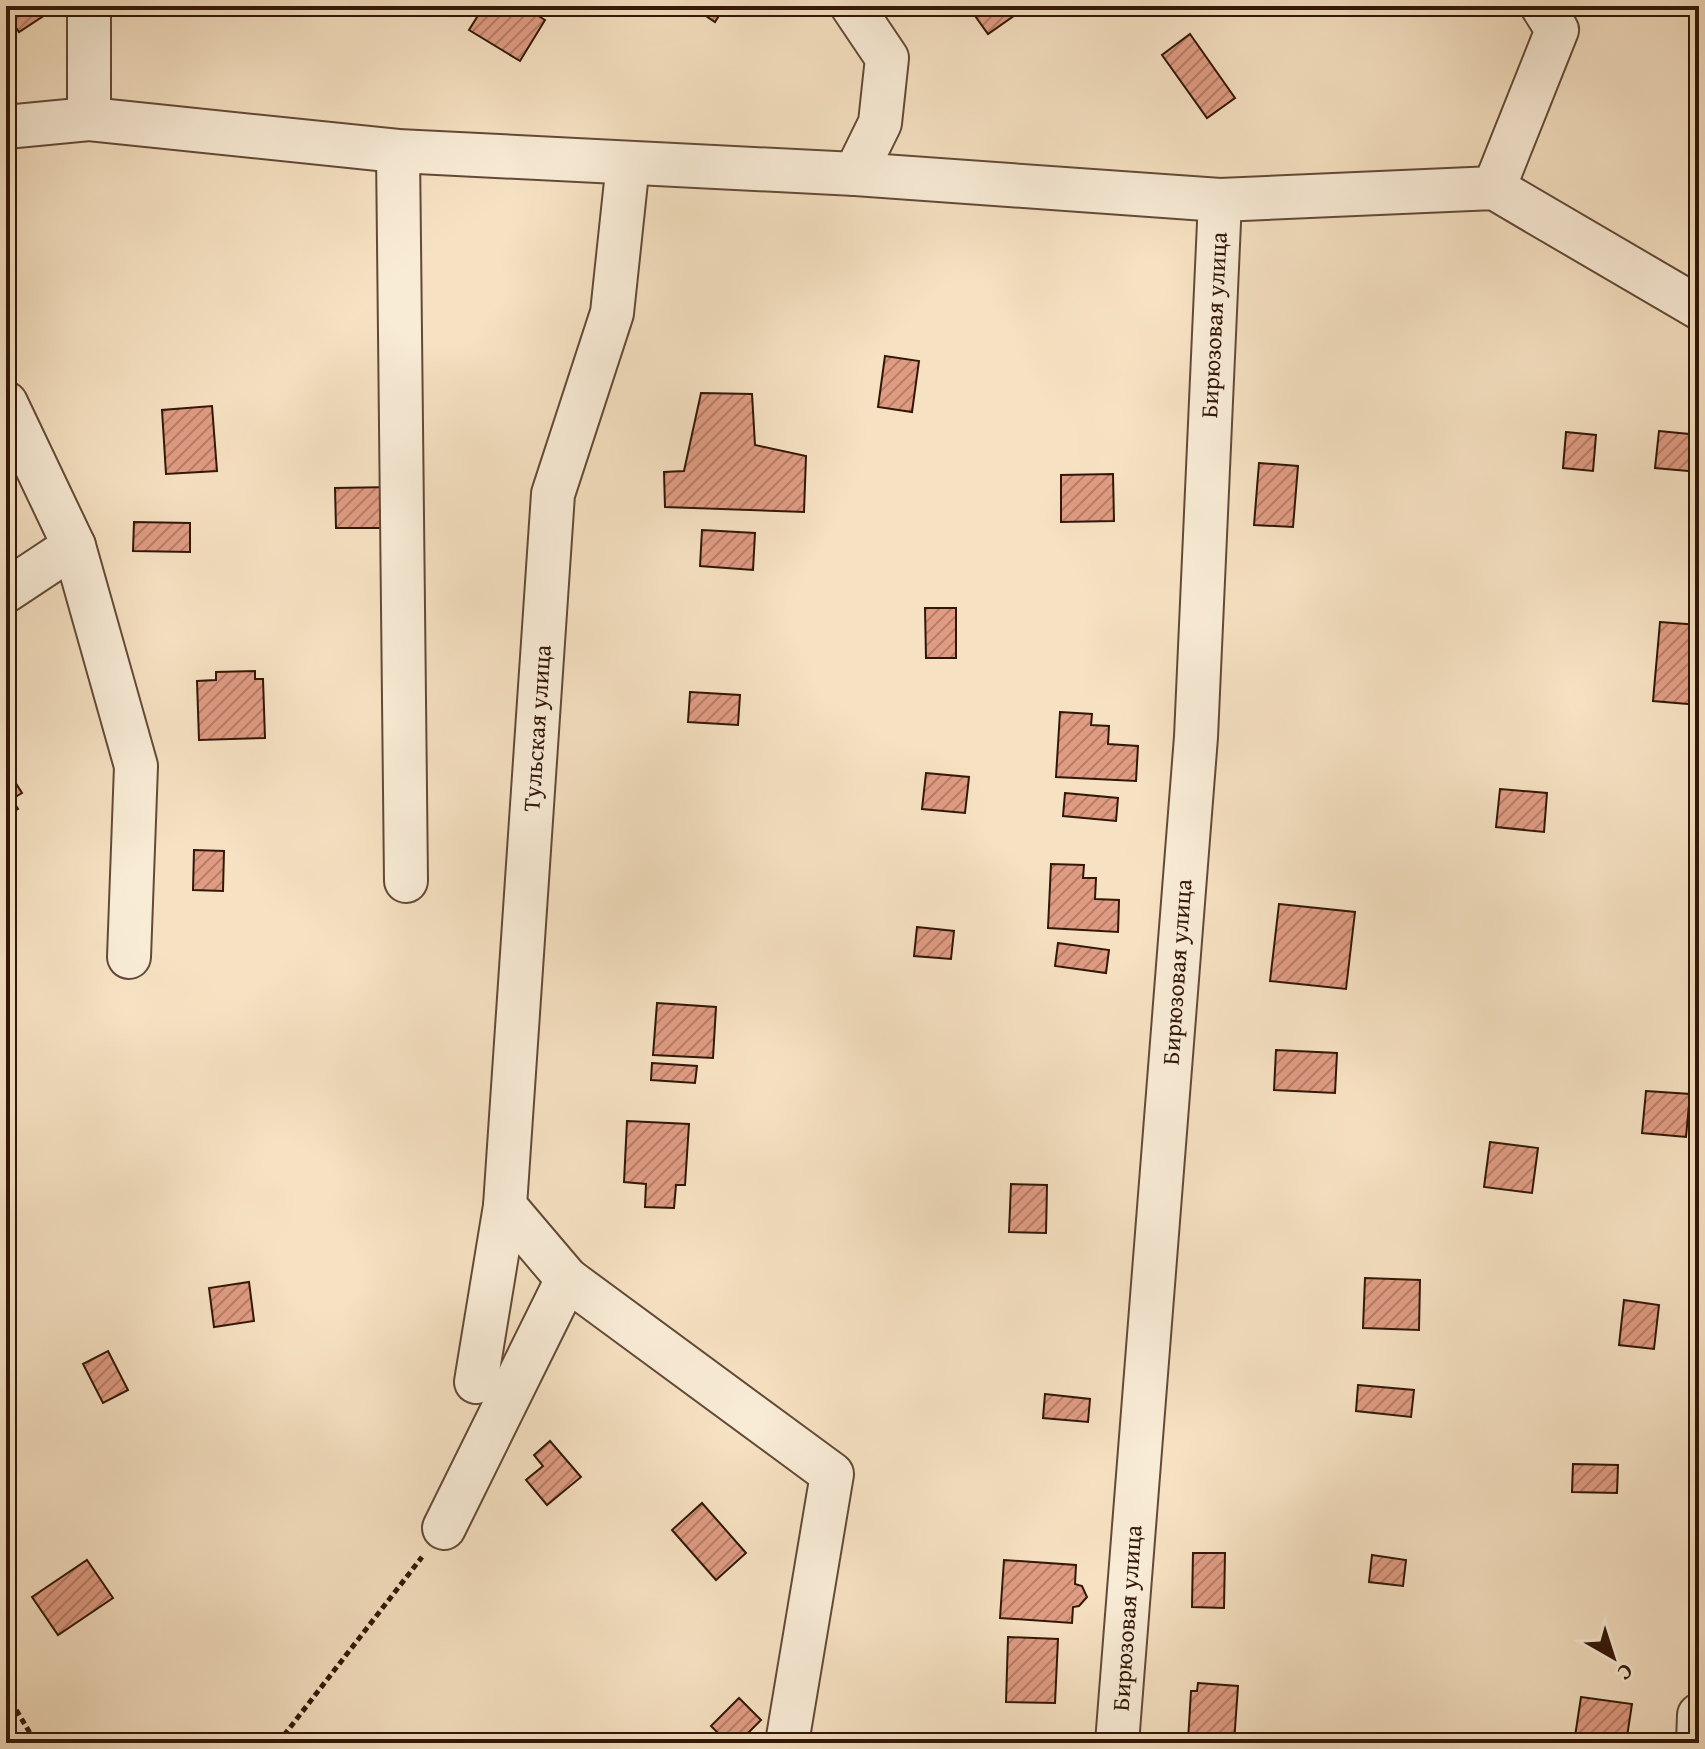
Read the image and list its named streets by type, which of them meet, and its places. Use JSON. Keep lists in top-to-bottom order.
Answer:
{
  "streets": {
    "street": ["Бирюзовая улица", "Тульская улица"]
  },
  "north": "bottom right"
}
